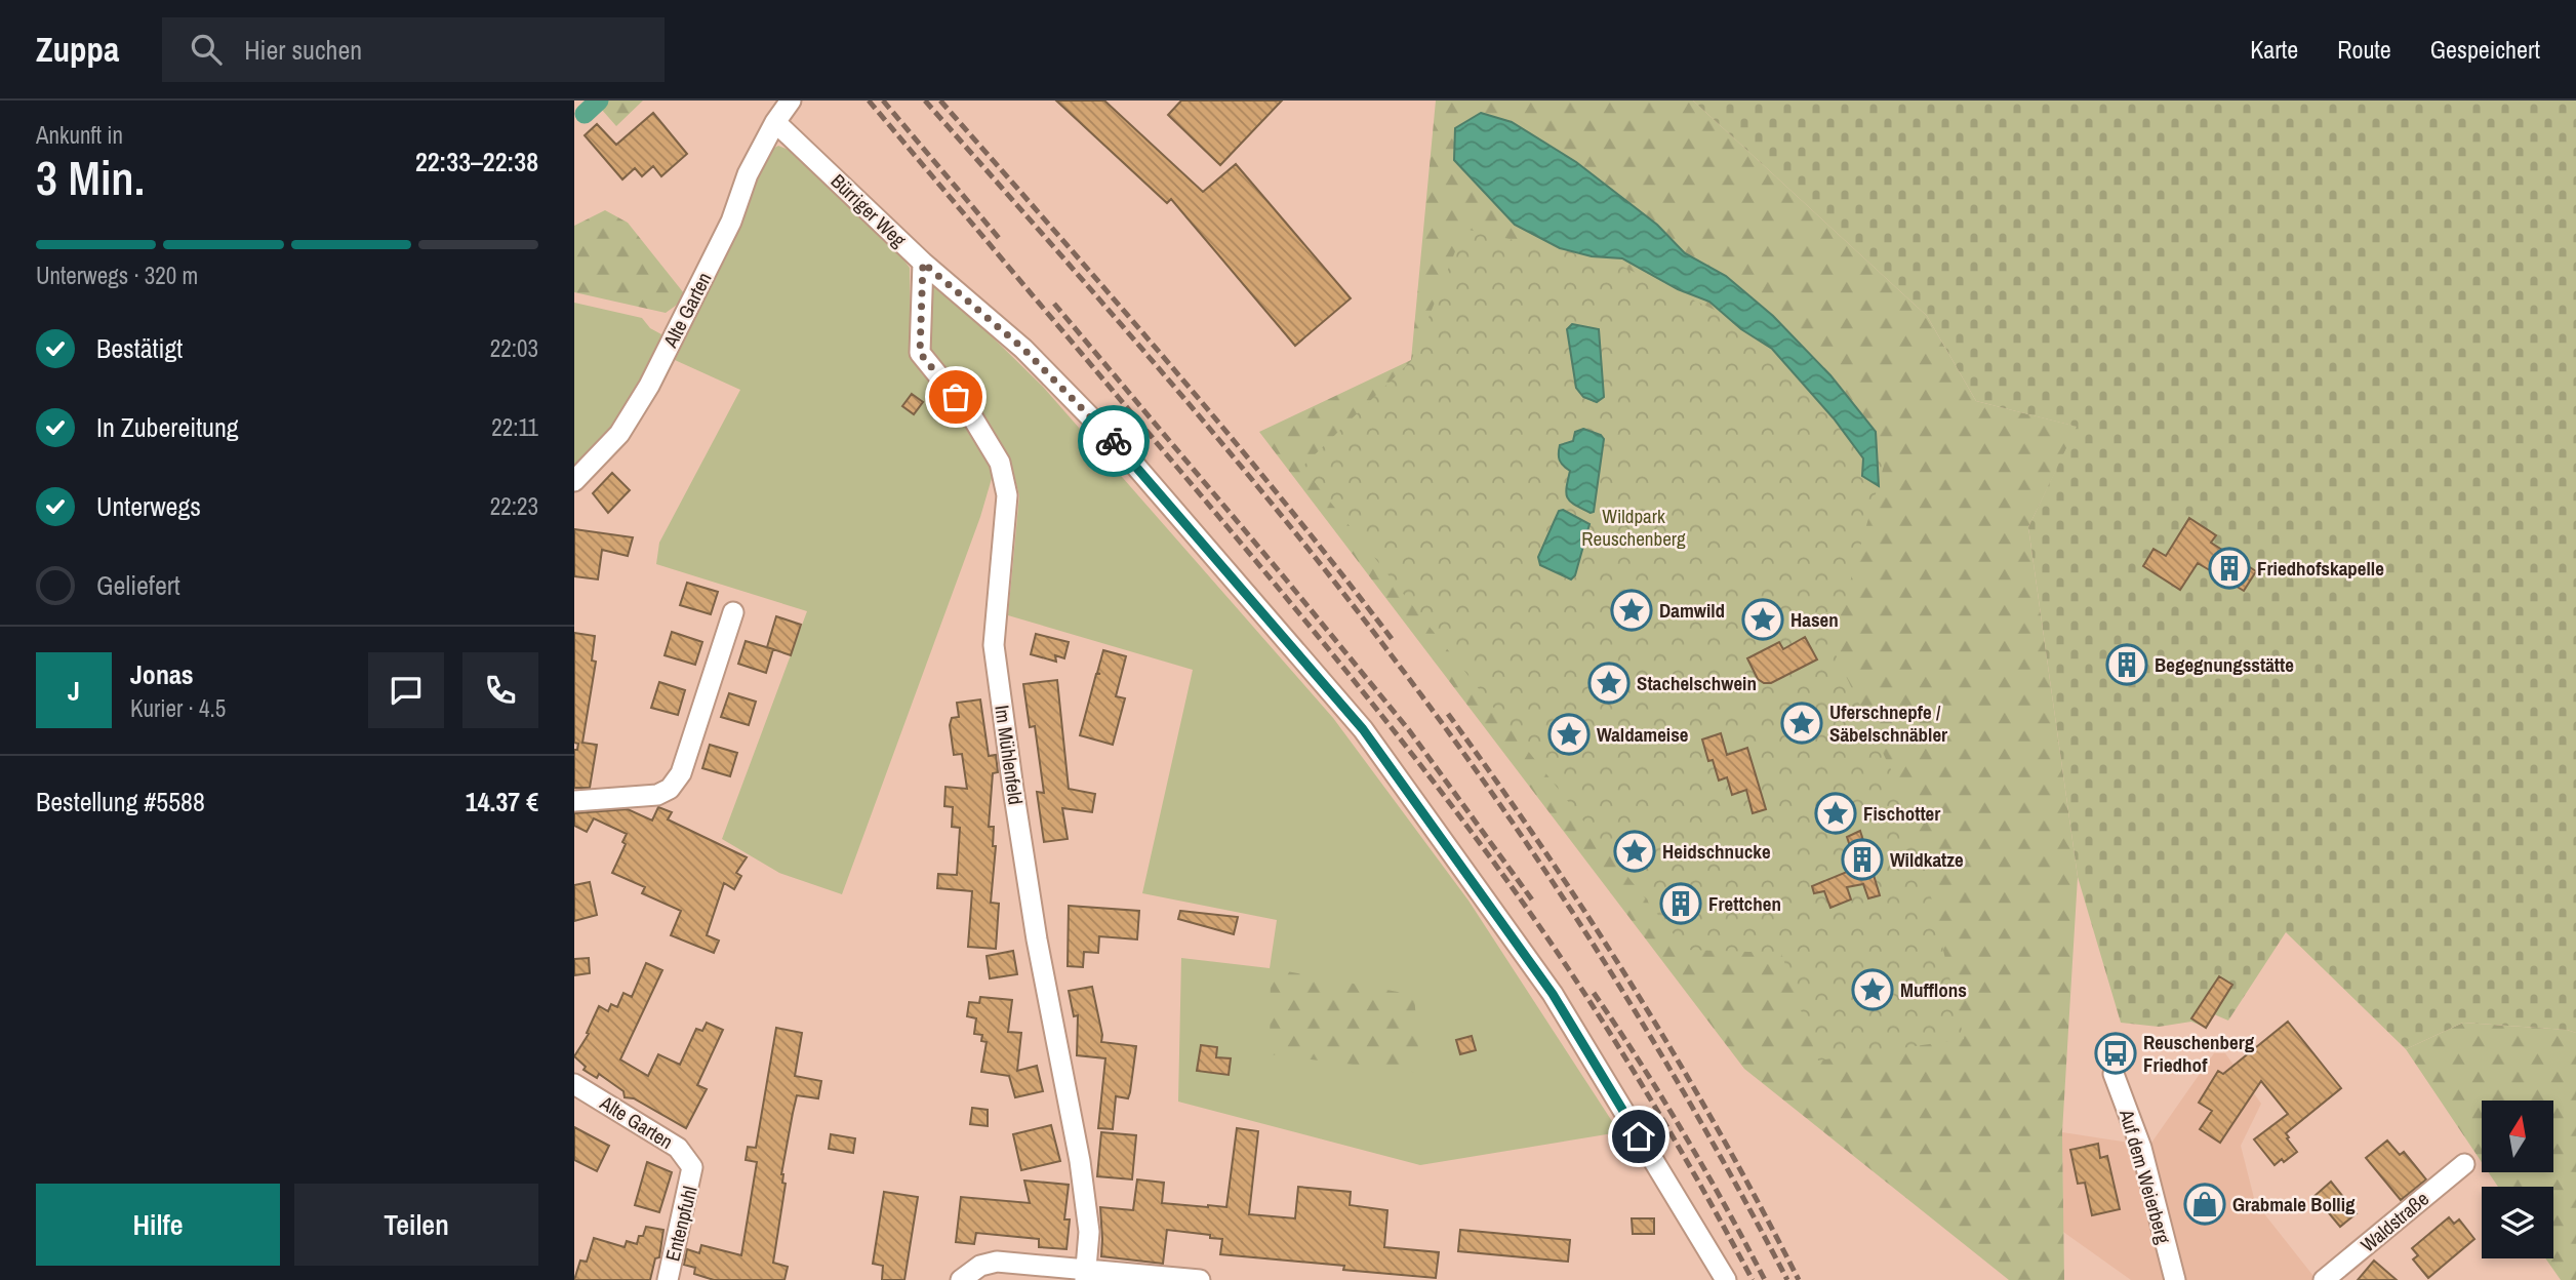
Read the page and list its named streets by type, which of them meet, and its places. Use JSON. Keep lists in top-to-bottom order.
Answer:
{
  "streets": {
    "street": [
      "Bürriger Weg",
      "Alte Garten",
      "Im Mühlenfeld",
      "Auf dem Weierberg",
      "Waldstraße",
      "Entenpfuhl"
    ]
  },
  "crossings": [
    ["Bürriger Weg", "Alte Garten"],
    ["Bürriger Weg", "Im Mühlenfeld"],
    ["Alte Garten", "Entenpfuhl"]
  ],
  "parks": ["Wildpark Reuschenberg"],
  "places": {
    "building": [
      "Friedhofskapelle",
      "Begegnungsstätte",
      "Wildkatze",
      "Frettchen"
    ],
    "place": [
      "Damwild",
      "Hasen",
      "Stachelschwein",
      "Uferschnepfe / Säbelschnäbler",
      "Waldameise",
      "Fischotter",
      "Heidschnucke",
      "Mufflons"
    ],
    "bus stop": ["Reuschenberg Friedhof"],
    "shop": ["Grabmale Bollig"]
  },
  "north": "top",
  "page": {
    "header": "Zuppa",
    "search": "Hier suchen",
    "nav": ["Karte", "Route", "Gespeichert"],
    "heading": ["3 Min.", "Ankunft in", "22:33–22:38"],
    "panel": [
      "Jonas",
      "Kurier · 4.5",
      "Bestellung #5588",
      "14.37 €"
    ],
    "bar": "Unterwegs · 320 m",
    "list": [
      ["Bestätigt", "22:03"],
      ["In Zubereitung", "22:11"],
      ["Unterwegs", "22:23"],
      "Geliefert"
    ],
    "round": "J",
    "buttons": ["Hilfe", "Teilen"]
  }
}
